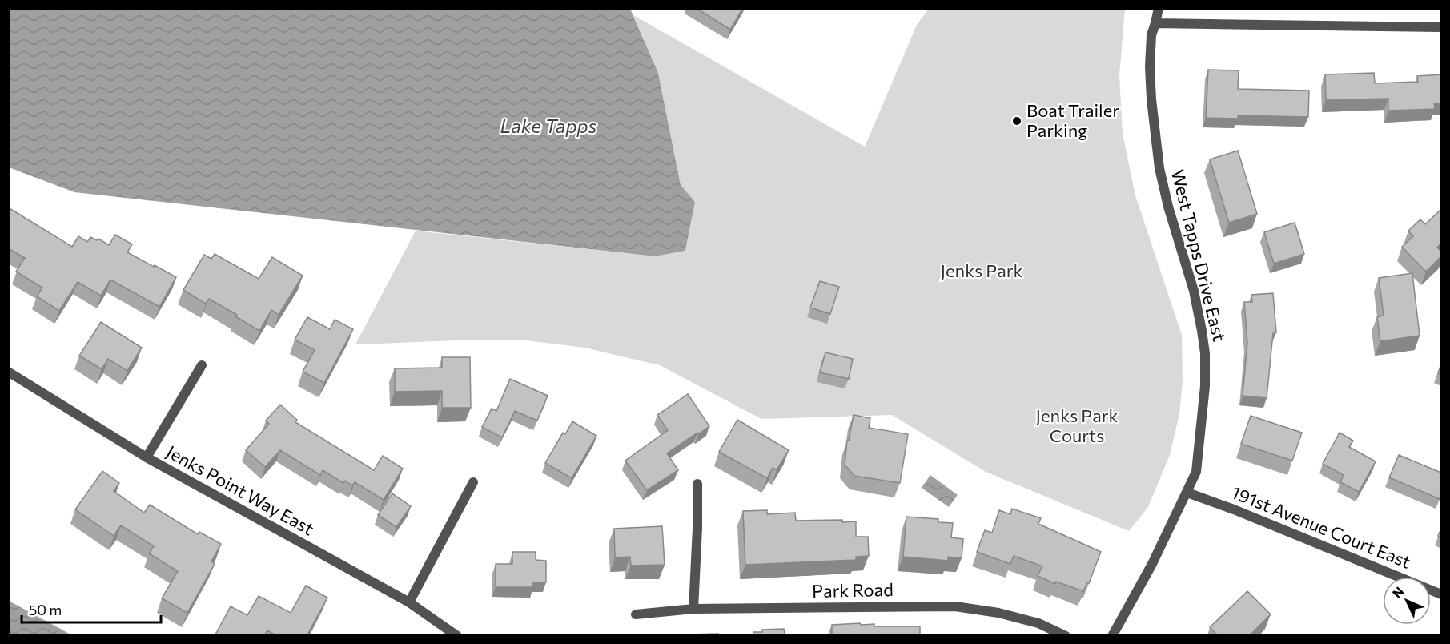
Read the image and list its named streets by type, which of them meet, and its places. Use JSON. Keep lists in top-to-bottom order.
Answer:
{
  "streets": {
    "street": [
      "West Tapps Drive East",
      "Jenks Point Way East",
      "191st Avenue Court East",
      "Park Road"
    ]
  },
  "crossings": [
    ["West Tapps Drive East", "191st Avenue Court East"]
  ],
  "water": ["Lake Tapps"],
  "parks": ["Jenks Park", "Jenks Park Courts"],
  "places": ["Boat Trailer Parking"],
  "scale_bar": "50 m",
  "north": "top left"
}
